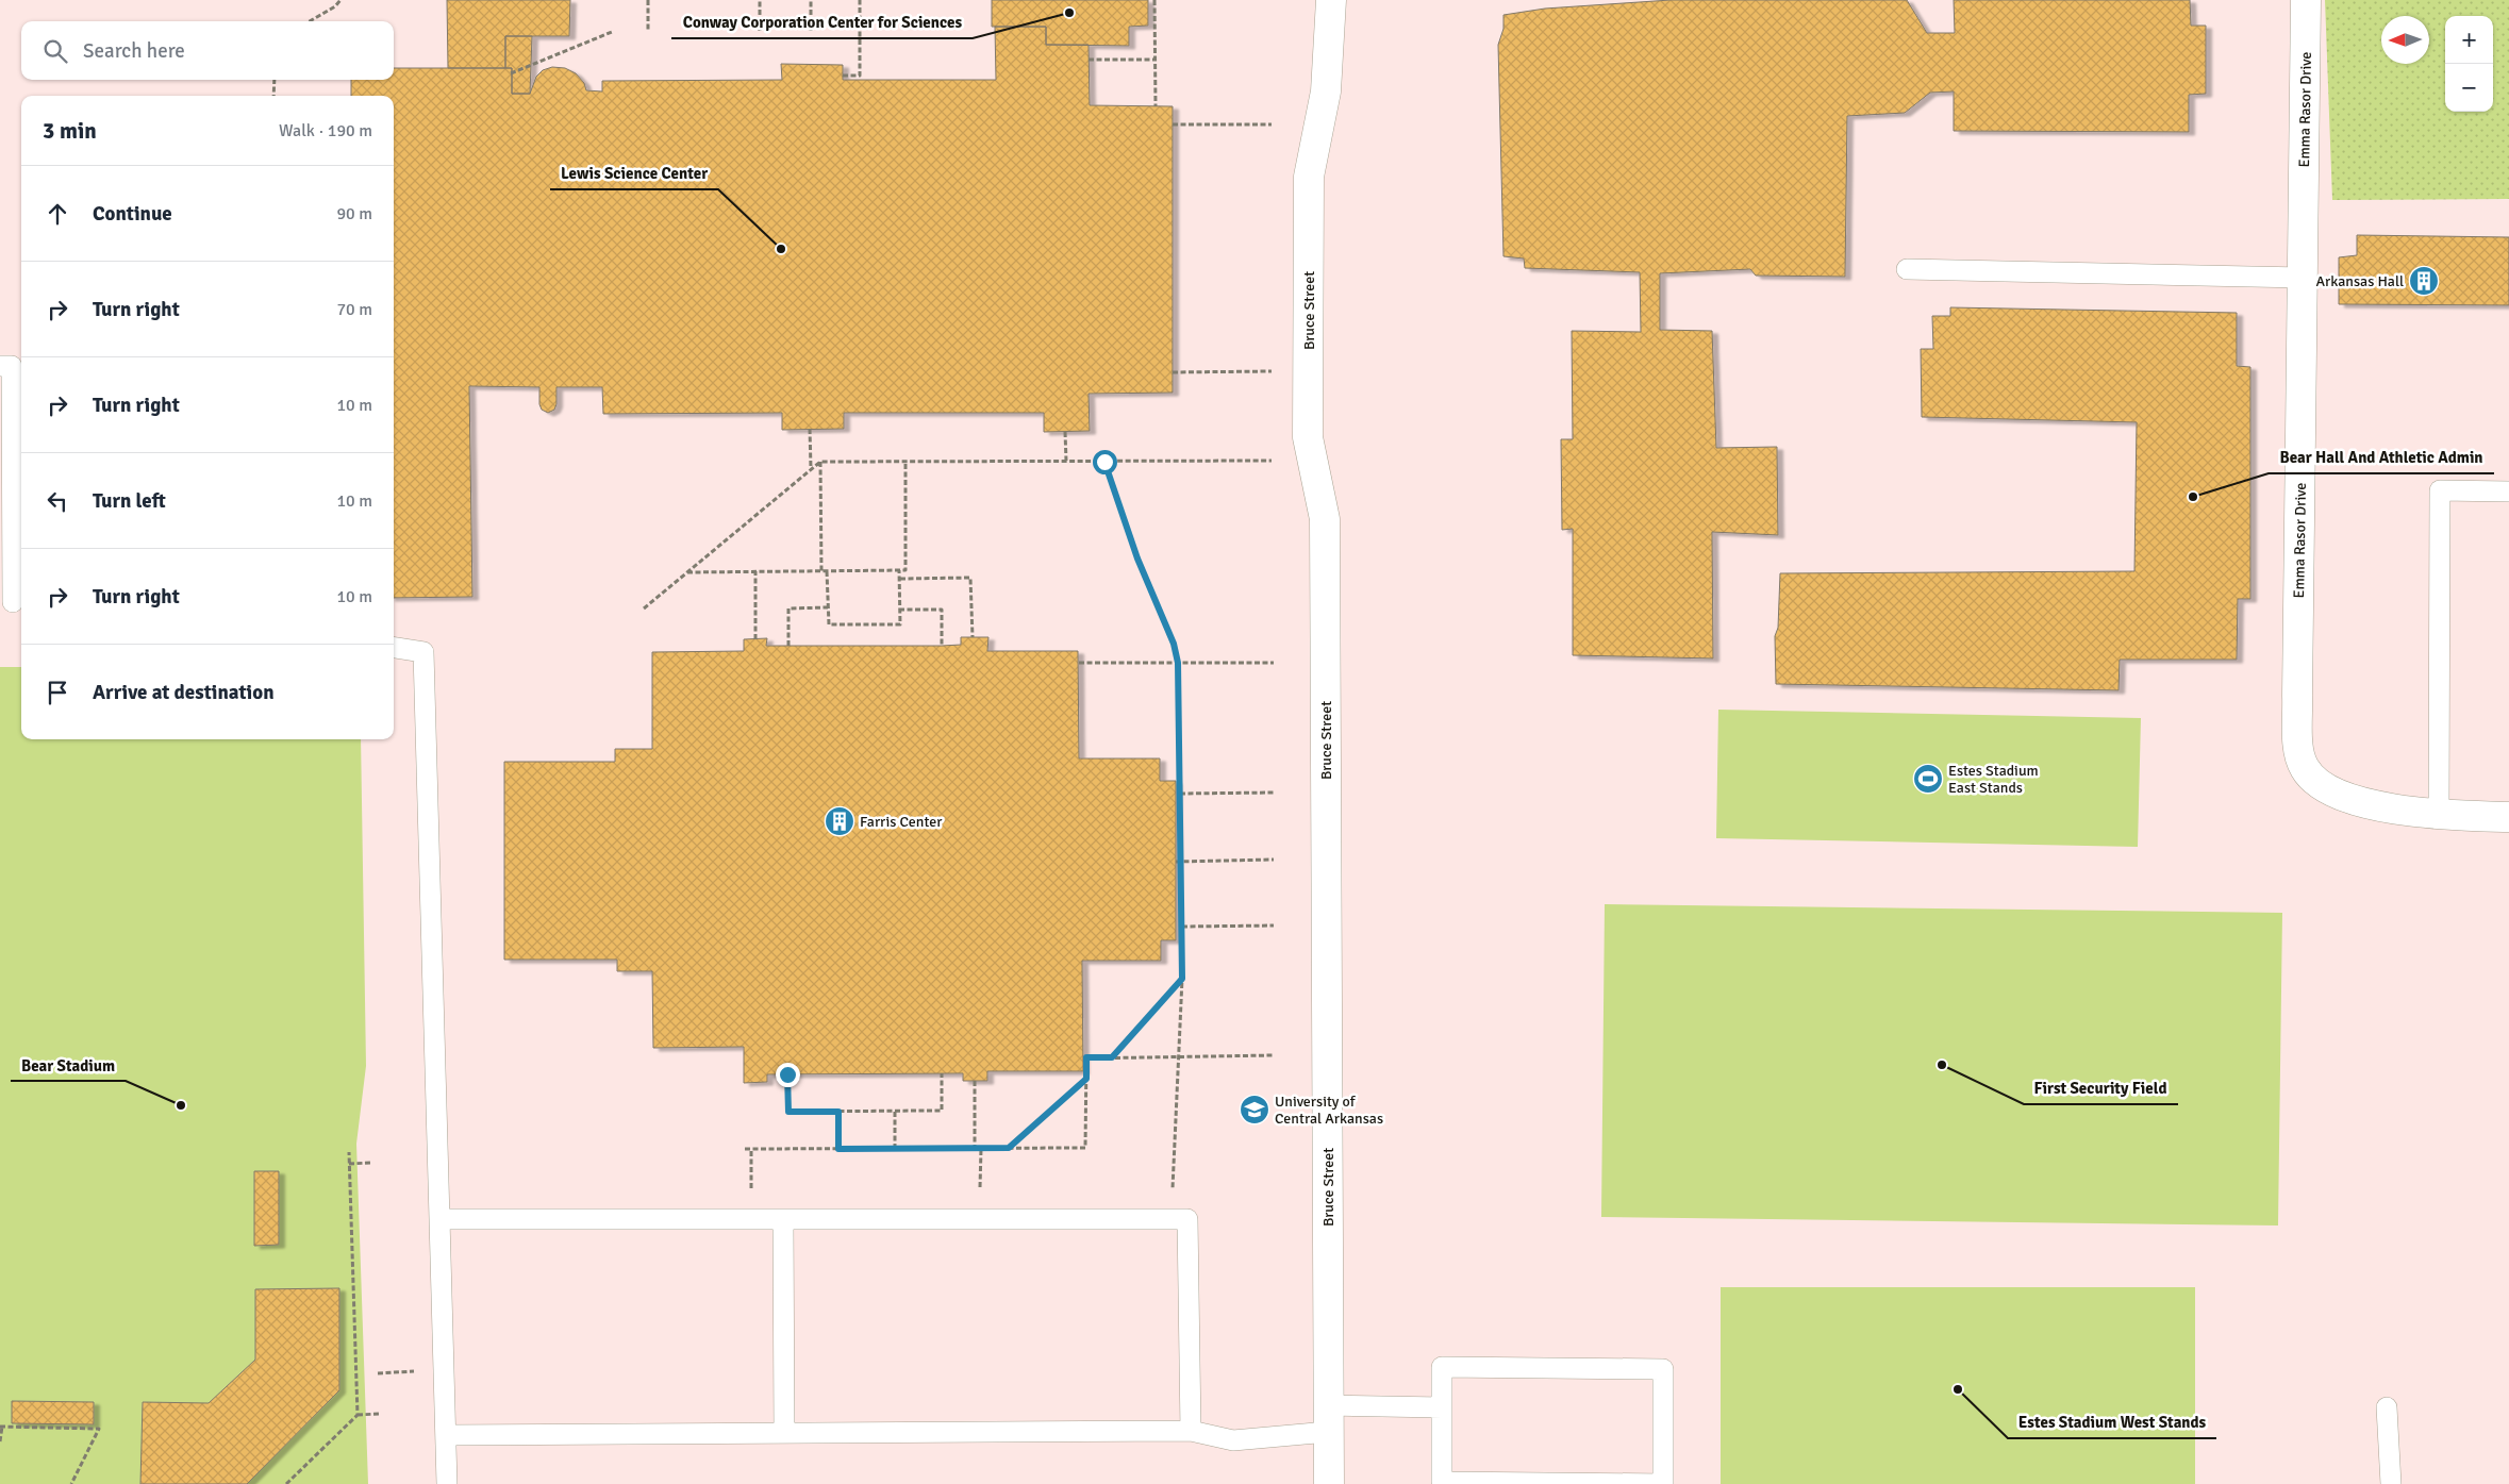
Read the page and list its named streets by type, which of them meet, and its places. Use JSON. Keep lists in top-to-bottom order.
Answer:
{
  "streets": {
    "street": ["Emma Rasor Drive", "Bruce Street"]
  },
  "places": {
    "other": [
      "Conway Corporation Center for Sciences",
      "Lewis Science Center",
      "Bear Hall And Athletic Admin",
      "First Security Field",
      "Bear Stadium",
      "Estes Stadium West Stands"
    ],
    "building": ["Arkansas Hall", "Farris Center"],
    "sports": ["Estes Stadium East Stands"],
    "school or university": ["University of Central Arkansas"]
  },
  "north": "left",
  "page": {
    "map_buttons": ["+", "−"],
    "search": "Search here",
    "heading": ["3 min", "Walk · 190 m"],
    "list": [
      ["Continue", "90 m"],
      ["Turn right", "70 m"],
      ["Turn right", "10 m"],
      ["Turn left", "10 m"],
      ["Turn right", "10 m"],
      "Arrive at destination"
    ]
  }
}
